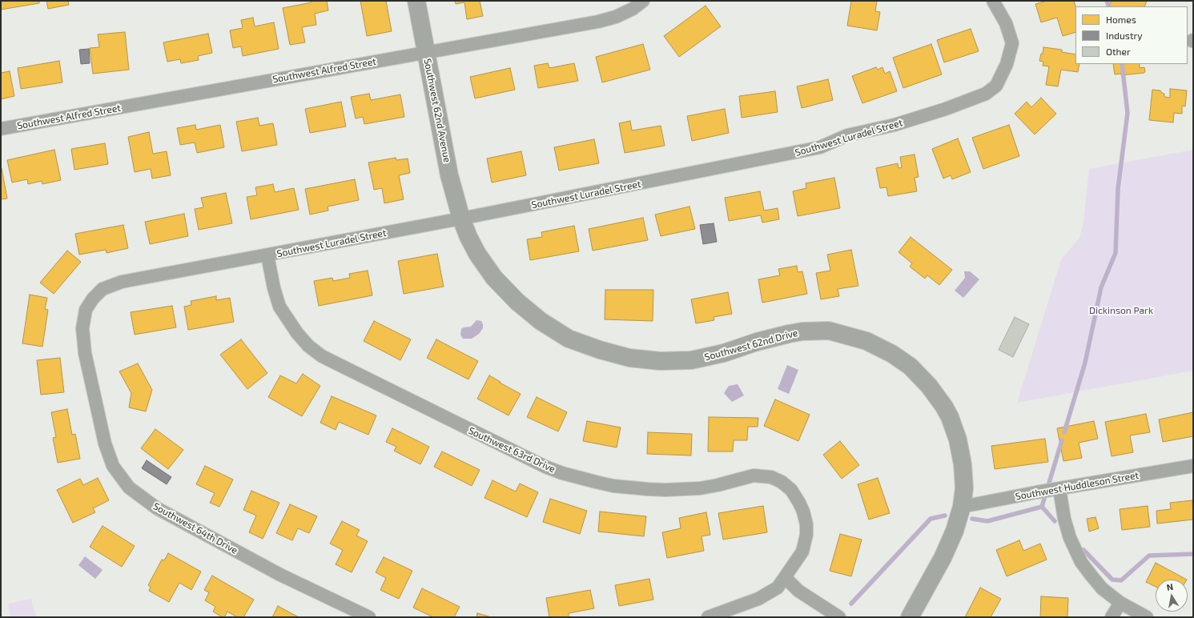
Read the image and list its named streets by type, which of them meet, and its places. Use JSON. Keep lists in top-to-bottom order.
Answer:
{
  "streets": {
    "street": [
      "Southwest Alfred Street",
      "Southwest 62nd Avenue",
      "Southwest Luradel Street",
      "Southwest 62nd Drive",
      "Southwest 63rd Drive",
      "Southwest Huddleson Street",
      "Southwest 64th Drive"
    ]
  },
  "crossings": [
    ["Southwest Alfred Street", "Southwest 62nd Avenue"],
    ["Southwest 62nd Avenue", "Southwest Luradel Street"],
    ["Southwest 62nd Avenue", "Southwest 62nd Drive"],
    ["Southwest Luradel Street", "Southwest 62nd Drive"],
    ["Southwest Luradel Street", "Southwest 63rd Drive"],
    ["Southwest Luradel Street", "Southwest 64th Drive"],
    ["Southwest 62nd Drive", "Southwest Huddleson Street"]
  ],
  "parks": ["Dickinson Park"],
  "legend": ["Homes", "Industry", "Other"],
  "north": "top"
}
